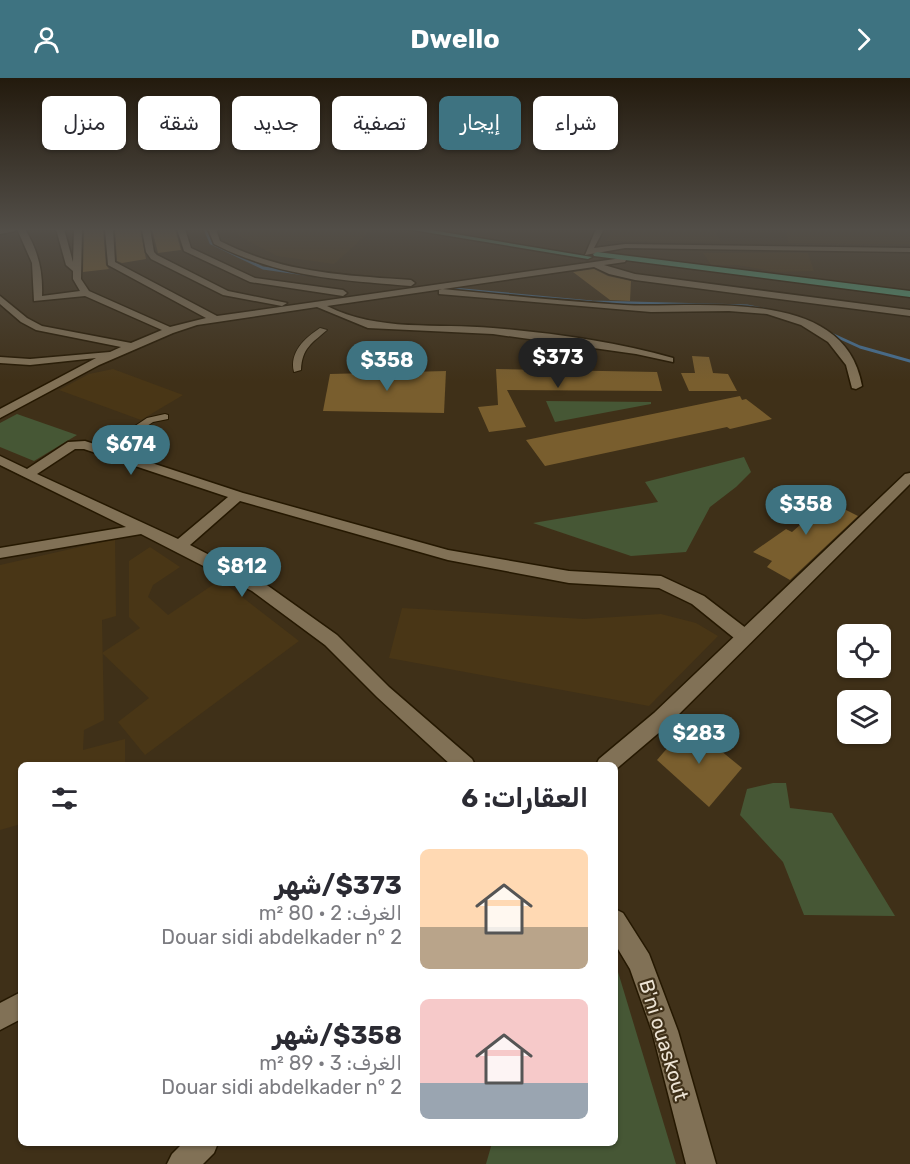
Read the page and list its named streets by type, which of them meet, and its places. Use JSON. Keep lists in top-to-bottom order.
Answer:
{
  "streets": {
    "street": ["B'ni ouaskout"]
  },
  "page": {
    "header": "Dwello",
    "chip": [
      "شراء",
      "إيجار",
      "تصفية",
      "جديد",
      "شقة",
      "منزل"
    ],
    "price": [
      "$373",
      "$358",
      "$674",
      "$358",
      "$812",
      "$283"
    ],
    "heading": "العقارات: 6",
    "list": [
      {
        "name": "$373/شهر",
        "note": "الغرف: 2 · 80 m² · Douar sidi abdelkader n° 2"
      },
      {
        "name": "$358/شهر",
        "note": "الغرف: 3 · 89 m² · Douar sidi abdelkader n° 2"
      }
    ]
  }
}
